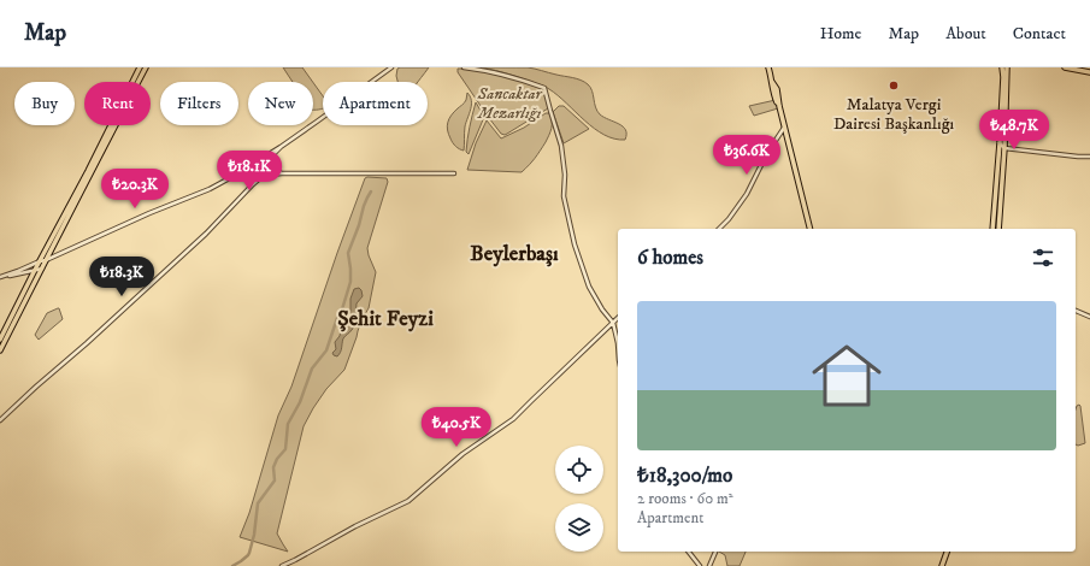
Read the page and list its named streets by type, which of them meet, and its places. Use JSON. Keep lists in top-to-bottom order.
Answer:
{
  "districts": ["Beylerbaşı", "Şehit Feyzi"],
  "parks": ["Sancaktar Mezarlığı"],
  "places": ["Malatya Vergi Dairesi Başkanlığı"],
  "page": {
    "header": "Map",
    "nav": [
      "Home",
      "Map",
      "About",
      "Contact"
    ],
    "chip": [
      "Buy",
      "Rent",
      "Filters",
      "New",
      "Apartment"
    ],
    "price": [
      "₺48.7K",
      "₺36.6K",
      "₺18.1K",
      "₺20.3K",
      "₺18.3K",
      "₺40.5K"
    ],
    "heading": "6 homes",
    "list": [
      {
        "name": "₺18,300/mo",
        "note": "2 rooms · 60 m² · Apartment"
      }
    ]
  }
}
